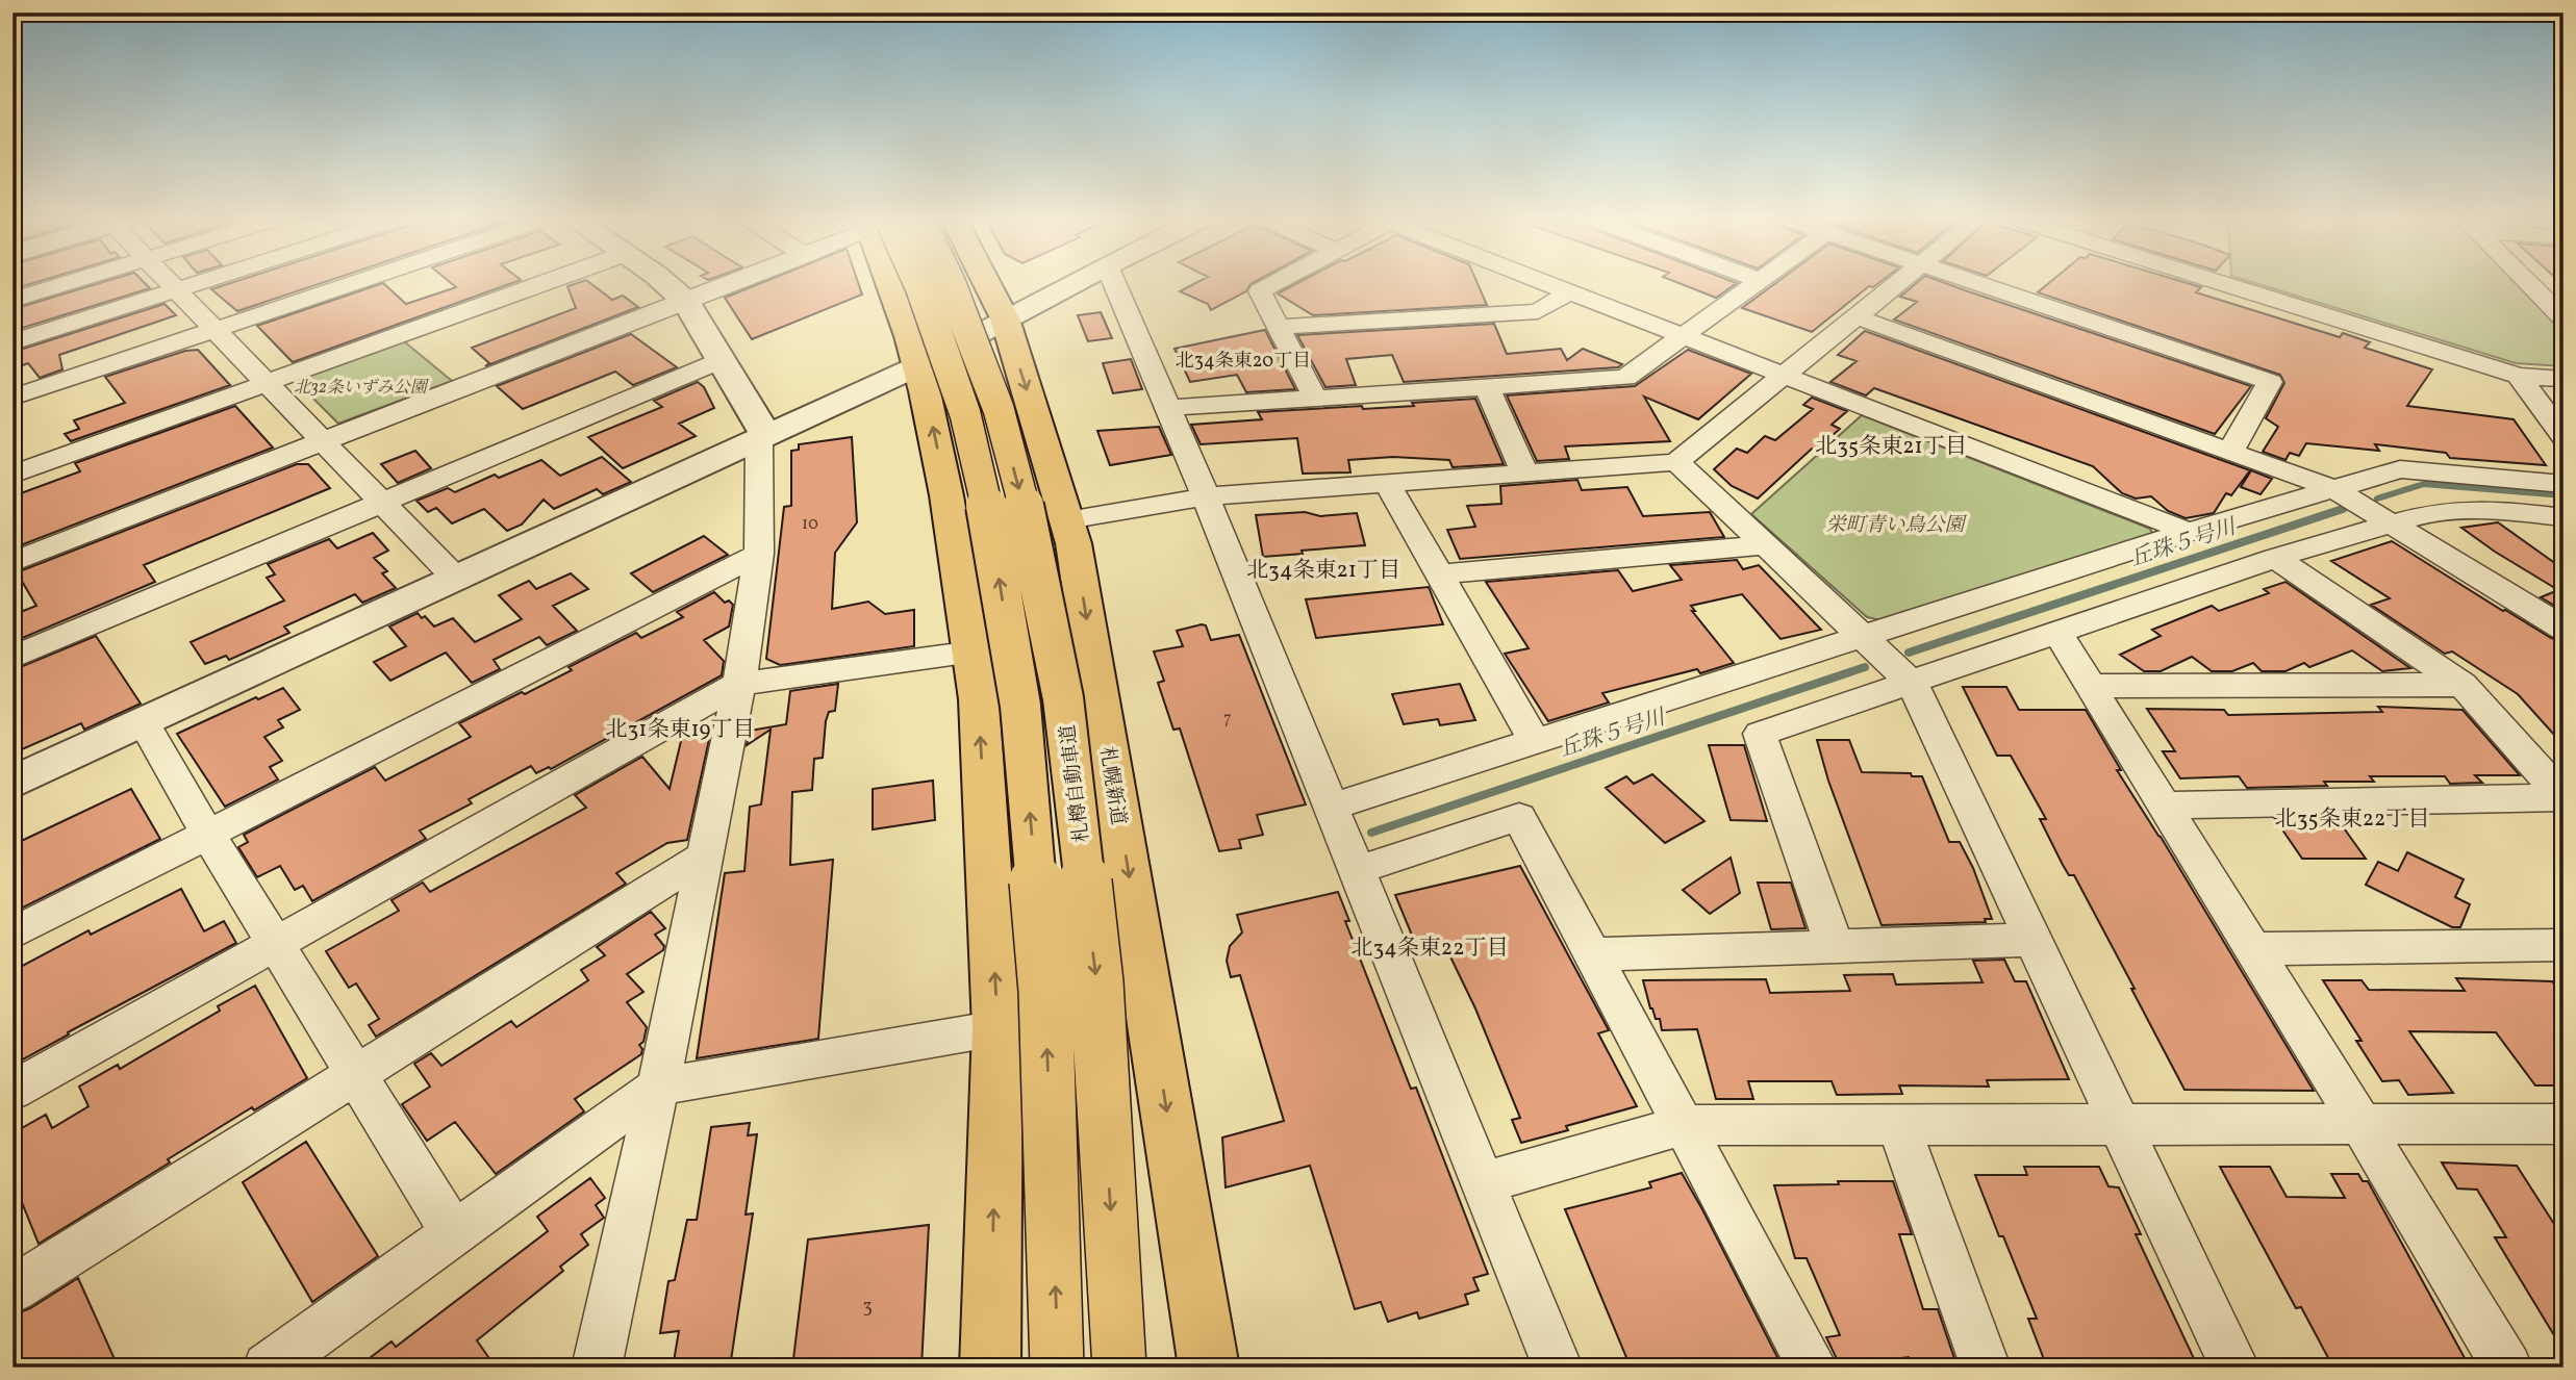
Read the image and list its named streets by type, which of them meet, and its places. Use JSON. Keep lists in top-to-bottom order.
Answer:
{
  "streets": {
    "highway": ["札樽自動車道", "札幌新道"]
  },
  "districts": [
    "北34条東20丁目",
    "北35条東21丁目",
    "北34条東21丁目",
    "北31条東19丁目",
    "北35条東22丁目",
    "北34条東22丁目"
  ],
  "water": ["丘珠５号川"],
  "parks": ["北32条いずみ公園", "栄町青い鳥公園"],
  "house_numbers": ["10", "7", "3"]
}
